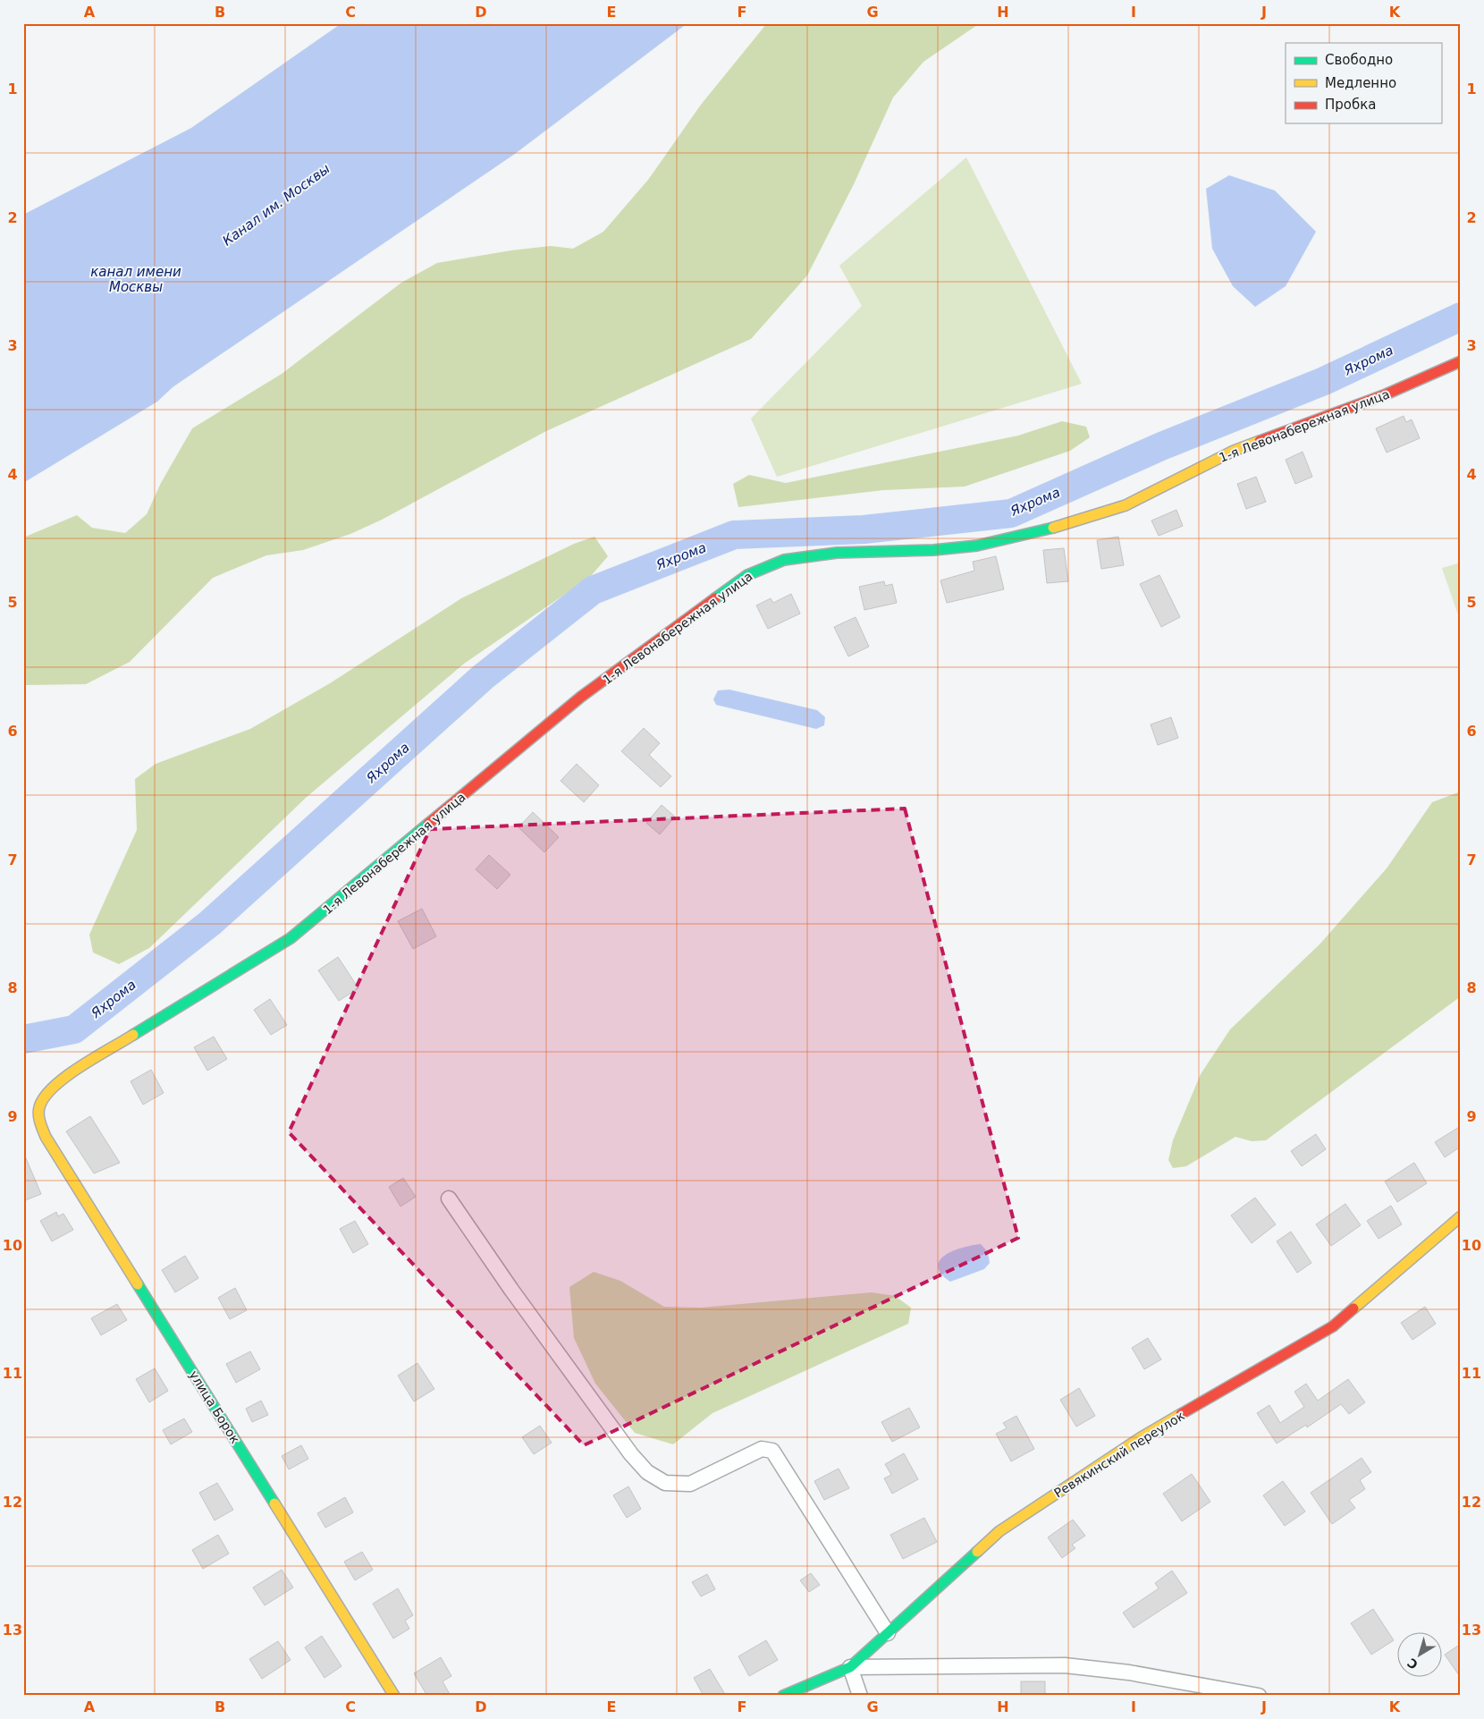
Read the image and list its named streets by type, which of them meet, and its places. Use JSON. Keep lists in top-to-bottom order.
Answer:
{
  "streets": {
    "street": ["1-я Левонабережная улица", "улица Борок", "Ревякинский переулок"]
  },
  "crossings": [
    ["1-я Левонабережная улица", "улица Борок"]
  ],
  "water": ["Канал им. Москвы", "канал имени Москвы", "Яхрома"],
  "legend": ["Свободно", "Медленно", "Пробка"],
  "north": "bottom left",
  "grid": {
    "columns": [
      "A",
      "B",
      "C",
      "D",
      "E",
      "F",
      "G",
      "H",
      "I",
      "J",
      "K"
    ],
    "rows": [
      "1",
      "2",
      "3",
      "4",
      "5",
      "6",
      "7",
      "8",
      "9",
      "10",
      "11",
      "12",
      "13"
    ]
  }
}
